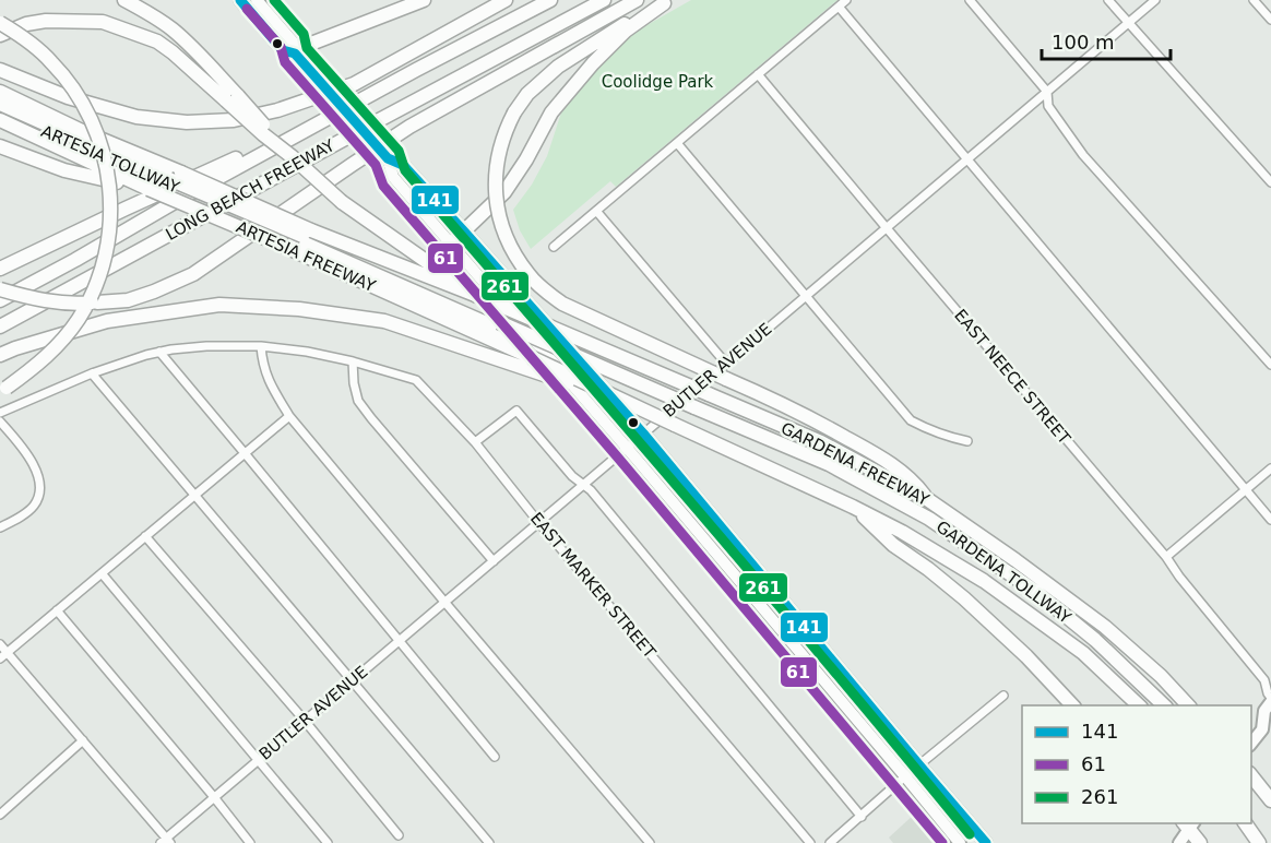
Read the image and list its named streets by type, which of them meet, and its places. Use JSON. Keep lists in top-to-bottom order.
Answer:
{
  "streets": {
    "highway": [
      "ARTESIA TOLLWAY",
      "LONG BEACH FREEWAY",
      "ARTESIA FREEWAY",
      "GARDENA FREEWAY",
      "GARDENA TOLLWAY"
    ],
    "street": ["BUTLER AVENUE", "EAST NEECE STREET", "EAST MARKER STREET"]
  },
  "crossings": [
    ["ARTESIA TOLLWAY", "ARTESIA FREEWAY"],
    ["ARTESIA TOLLWAY", "GARDENA TOLLWAY"],
    ["ARTESIA FREEWAY", "GARDENA FREEWAY"],
    ["BUTLER AVENUE", "EAST NEECE STREET"],
    ["BUTLER AVENUE", "EAST MARKER STREET"]
  ],
  "parks": ["Coolidge Park"],
  "lines": ["transit line 141", "transit line 261", "transit line 61"],
  "legend": ["141", "61", "261"],
  "scale_bar": "100 m"
}
